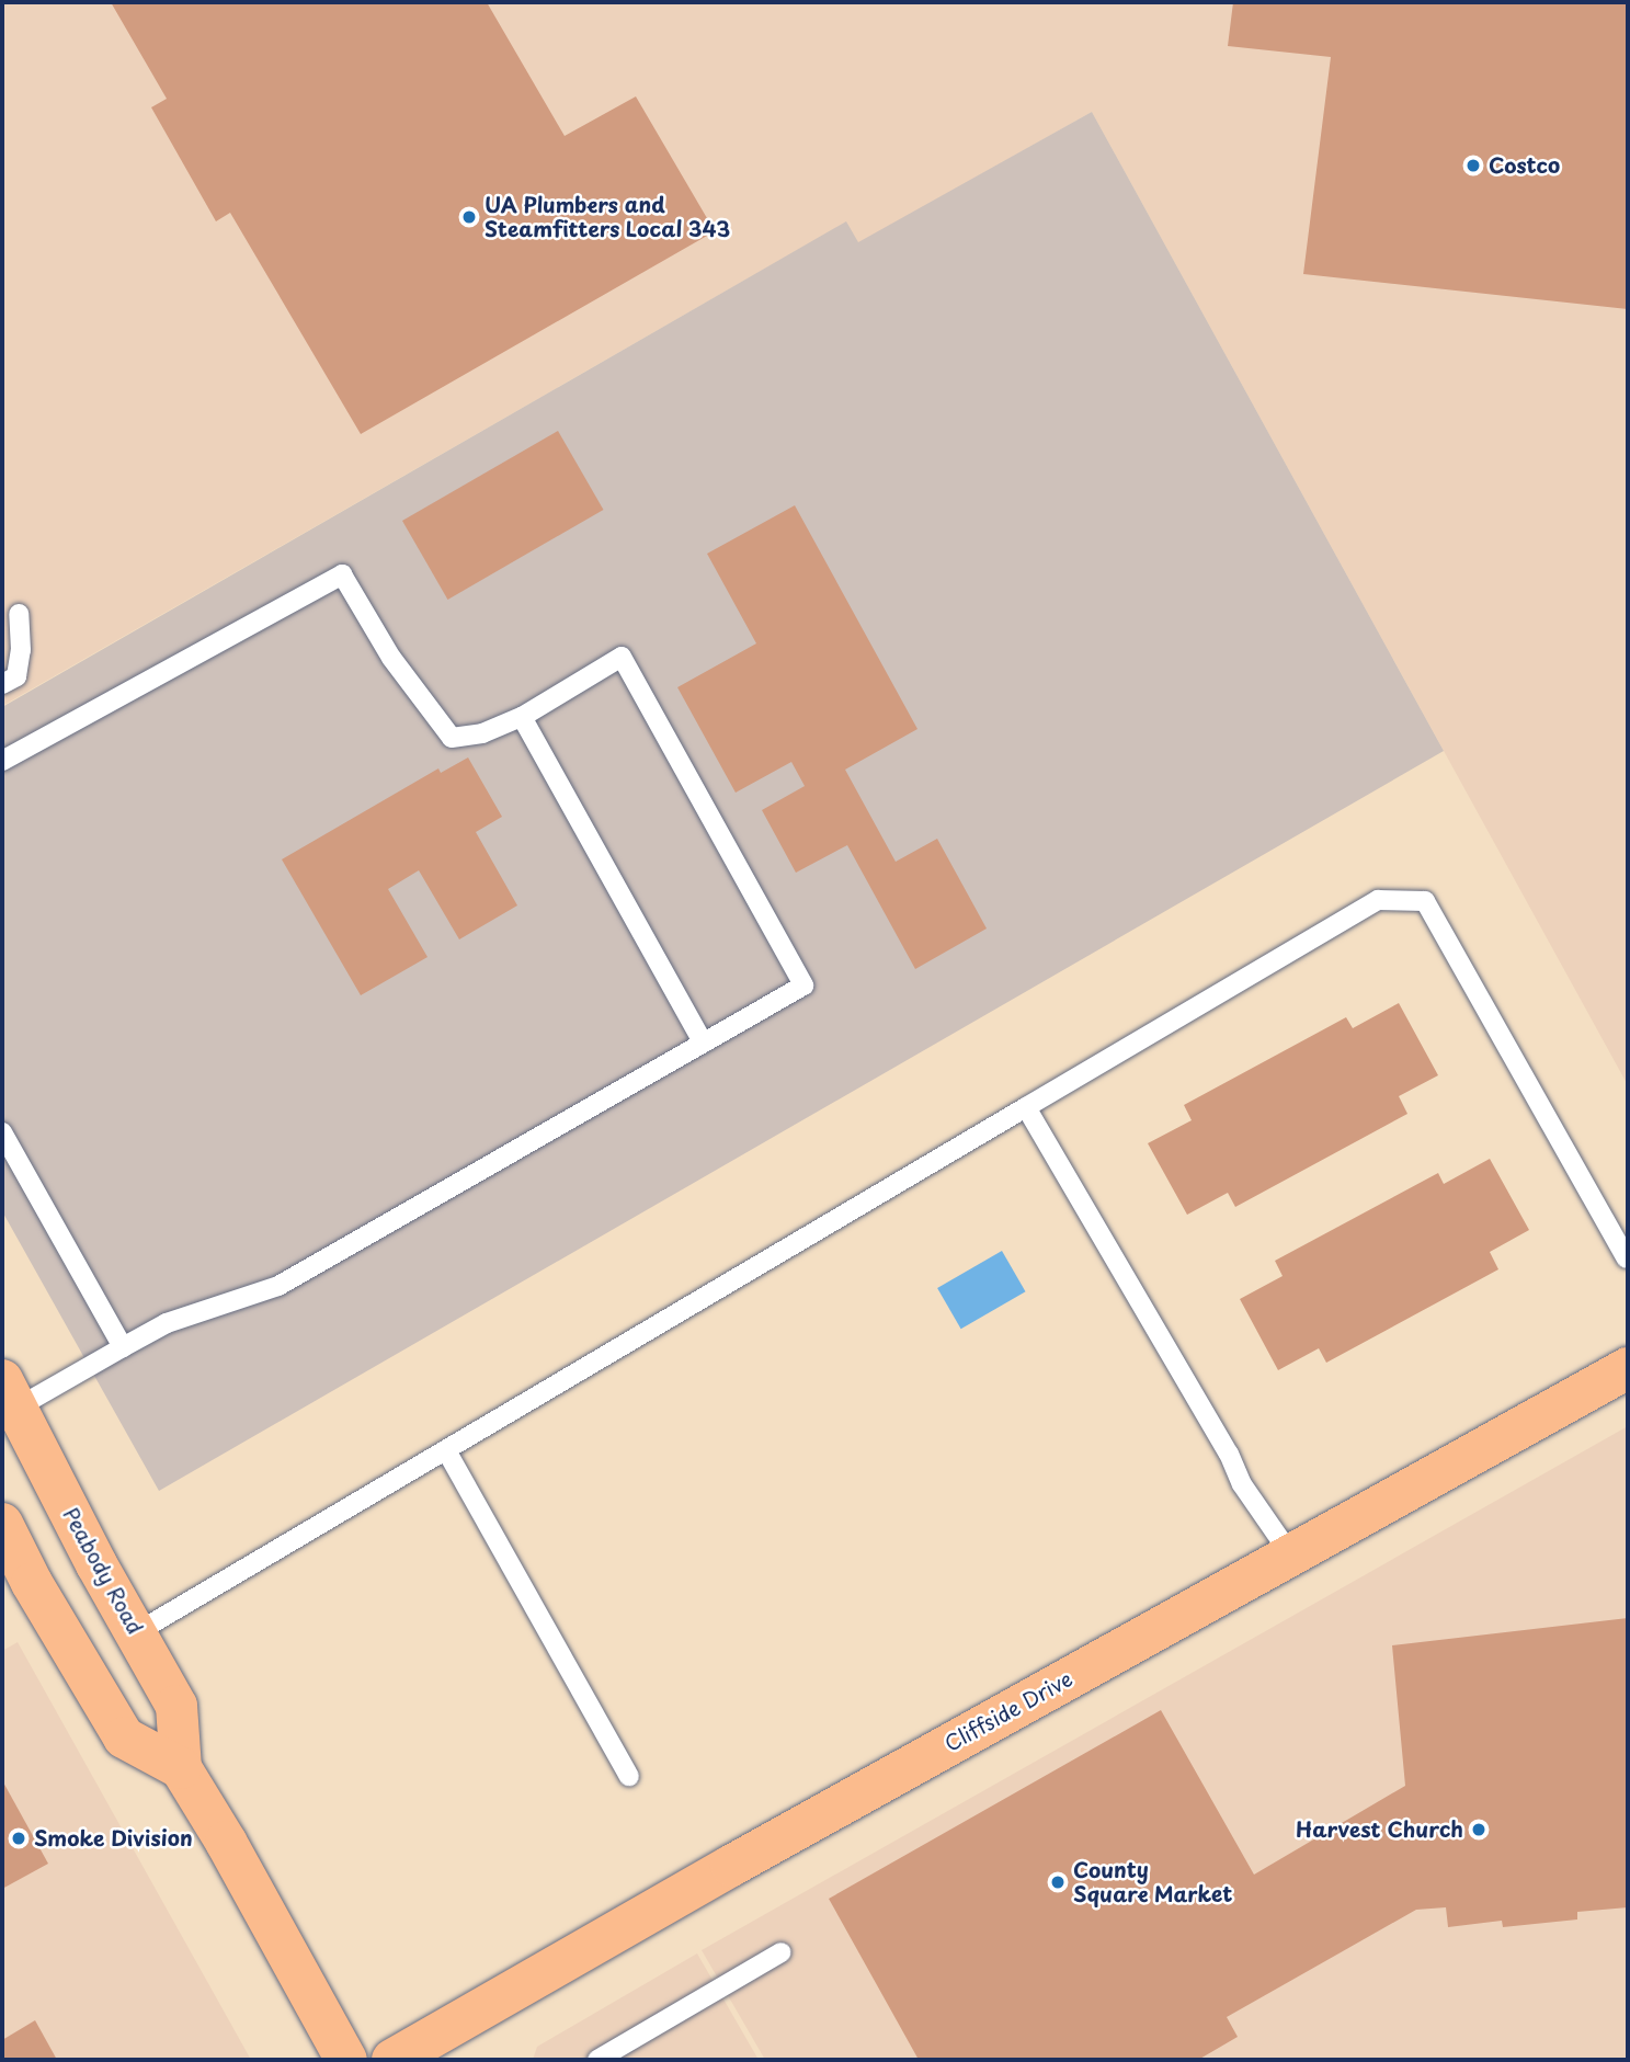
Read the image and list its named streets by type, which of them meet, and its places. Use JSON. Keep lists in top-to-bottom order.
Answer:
{
  "streets": {
    "main road": ["Peabody Road", "Cliffside Drive"]
  },
  "places": [
    "Costco",
    "UA Plumbers and Steamfitters Local 343",
    "Harvest Church",
    "Smoke Division",
    "County Square Market"
  ]
}
